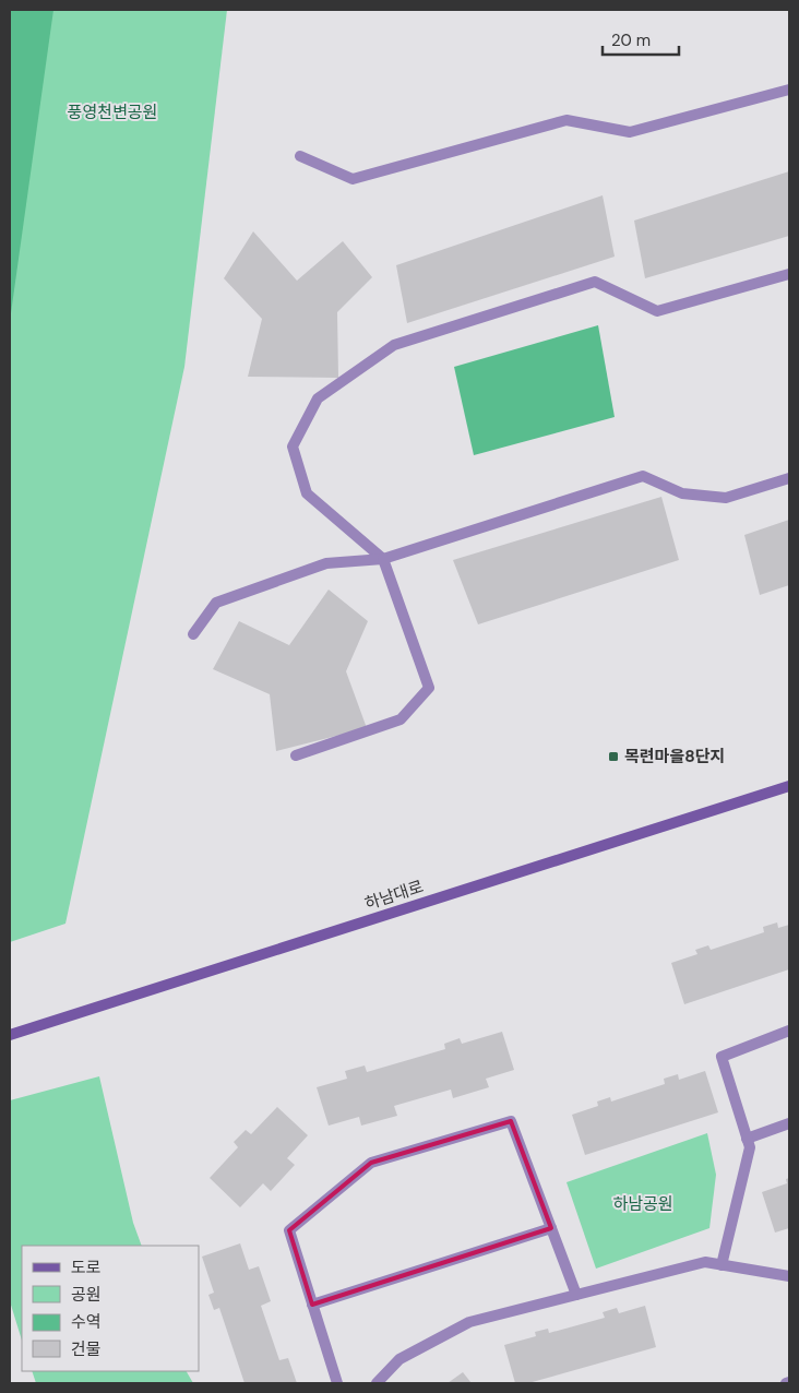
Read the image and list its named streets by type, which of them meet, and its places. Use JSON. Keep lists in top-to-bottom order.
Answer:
{
  "streets": {
    "main road": ["하남대로"]
  },
  "parks": ["풍영천변공원", "하남공원"],
  "places": {
    "transit": ["목련마을8단지"]
  },
  "legend": [
    "도로",
    "공원",
    "수역",
    "건물"
  ],
  "scale_bar": "20 m"
}
